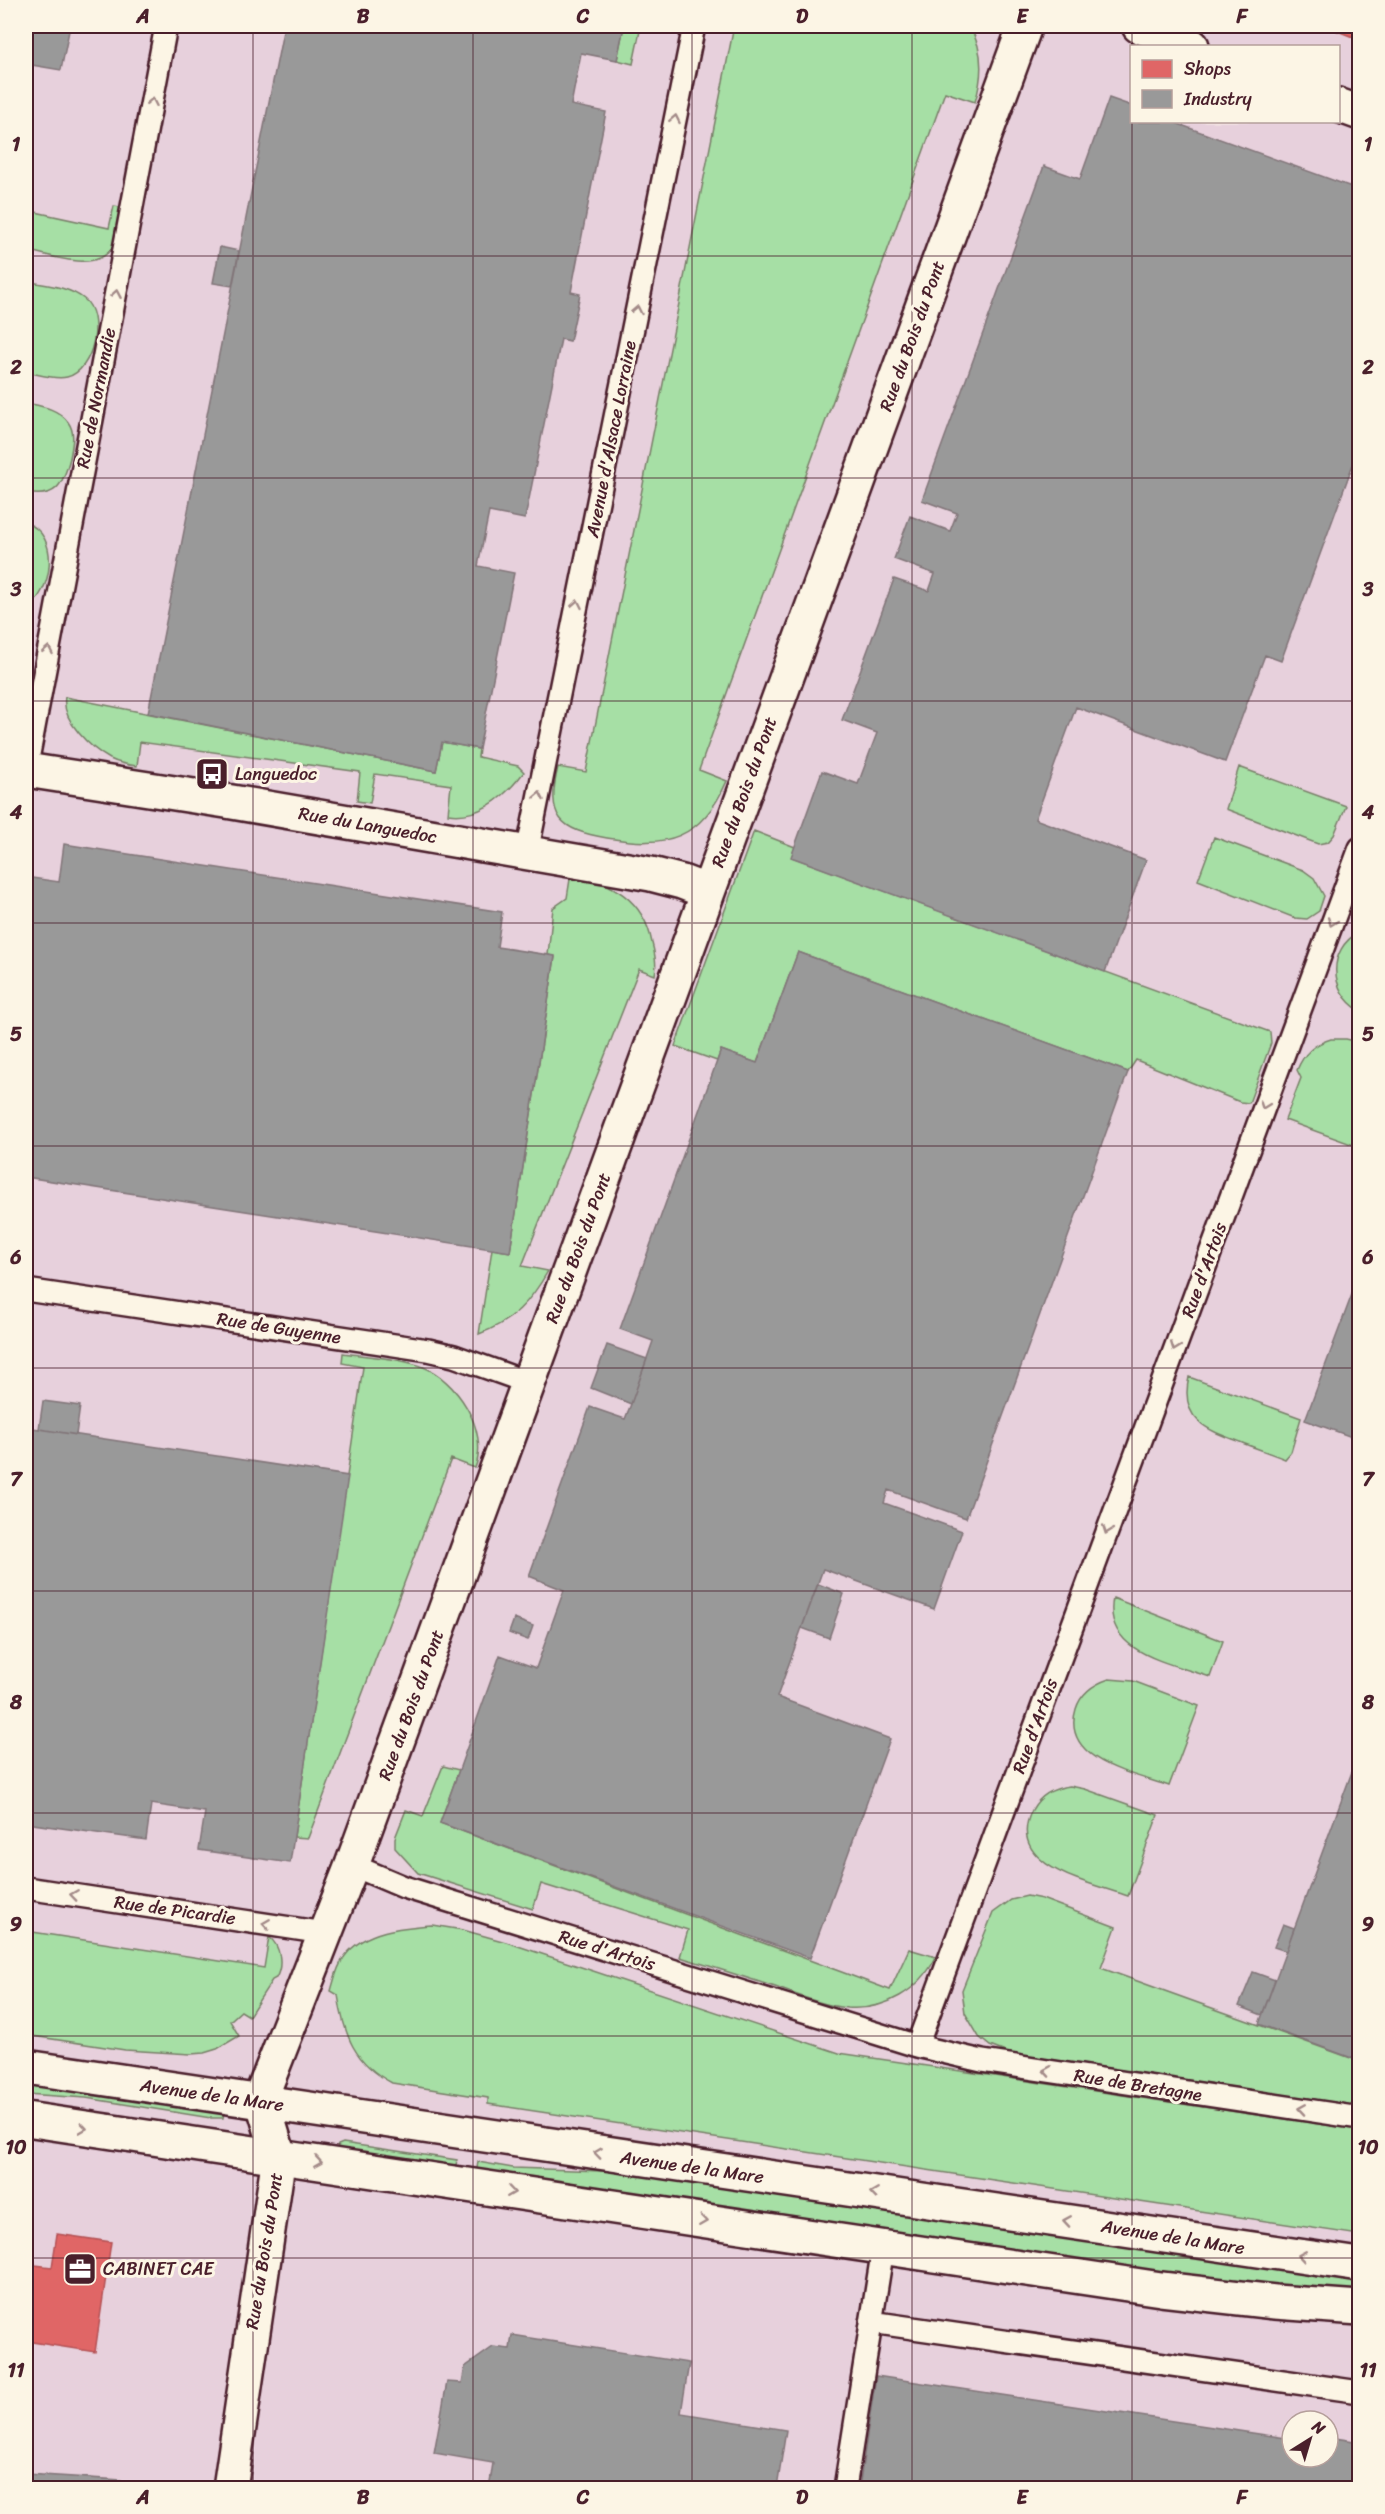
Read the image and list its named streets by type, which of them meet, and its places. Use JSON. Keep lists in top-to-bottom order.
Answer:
{
  "streets": {
    "street": ["Rue du Bois du Pont", "Rue du Languedoc", "Avenue de la Mare"],
    "lane": [
      "Rue de Normandie",
      "Avenue d'Alsace Lorraine",
      "Rue d'Artois",
      "Rue de Guyenne",
      "Rue de Picardie",
      "Rue de Bretagne"
    ]
  },
  "crossings": [
    ["Rue du Bois du Pont", "Rue du Languedoc"],
    ["Rue du Bois du Pont", "Rue d'Artois"],
    ["Rue du Bois du Pont", "Rue de Guyenne"],
    ["Rue du Bois du Pont", "Rue de Picardie"],
    ["Rue du Bois du Pont", "Avenue de la Mare"],
    ["Rue de Normandie", "Rue du Languedoc"],
    ["Avenue d'Alsace Lorraine", "Rue du Languedoc"],
    ["Rue d'Artois", "Rue de Bretagne"]
  ],
  "one_way": [
    "Rue de Normandie",
    "Avenue d'Alsace Lorraine",
    "Rue d'Artois",
    "Rue de Picardie",
    "Rue de Bretagne"
  ],
  "places": {
    "bus stop": ["Languedoc"],
    "office": ["CABINET CAE"]
  },
  "legend": ["Shops", "Industry"],
  "north": "top right",
  "grid": {
    "columns": [
      "A",
      "B",
      "C",
      "D",
      "E",
      "F"
    ],
    "rows": [
      "1",
      "2",
      "3",
      "4",
      "5",
      "6",
      "7",
      "8",
      "9",
      "10",
      "11"
    ]
  }
}
